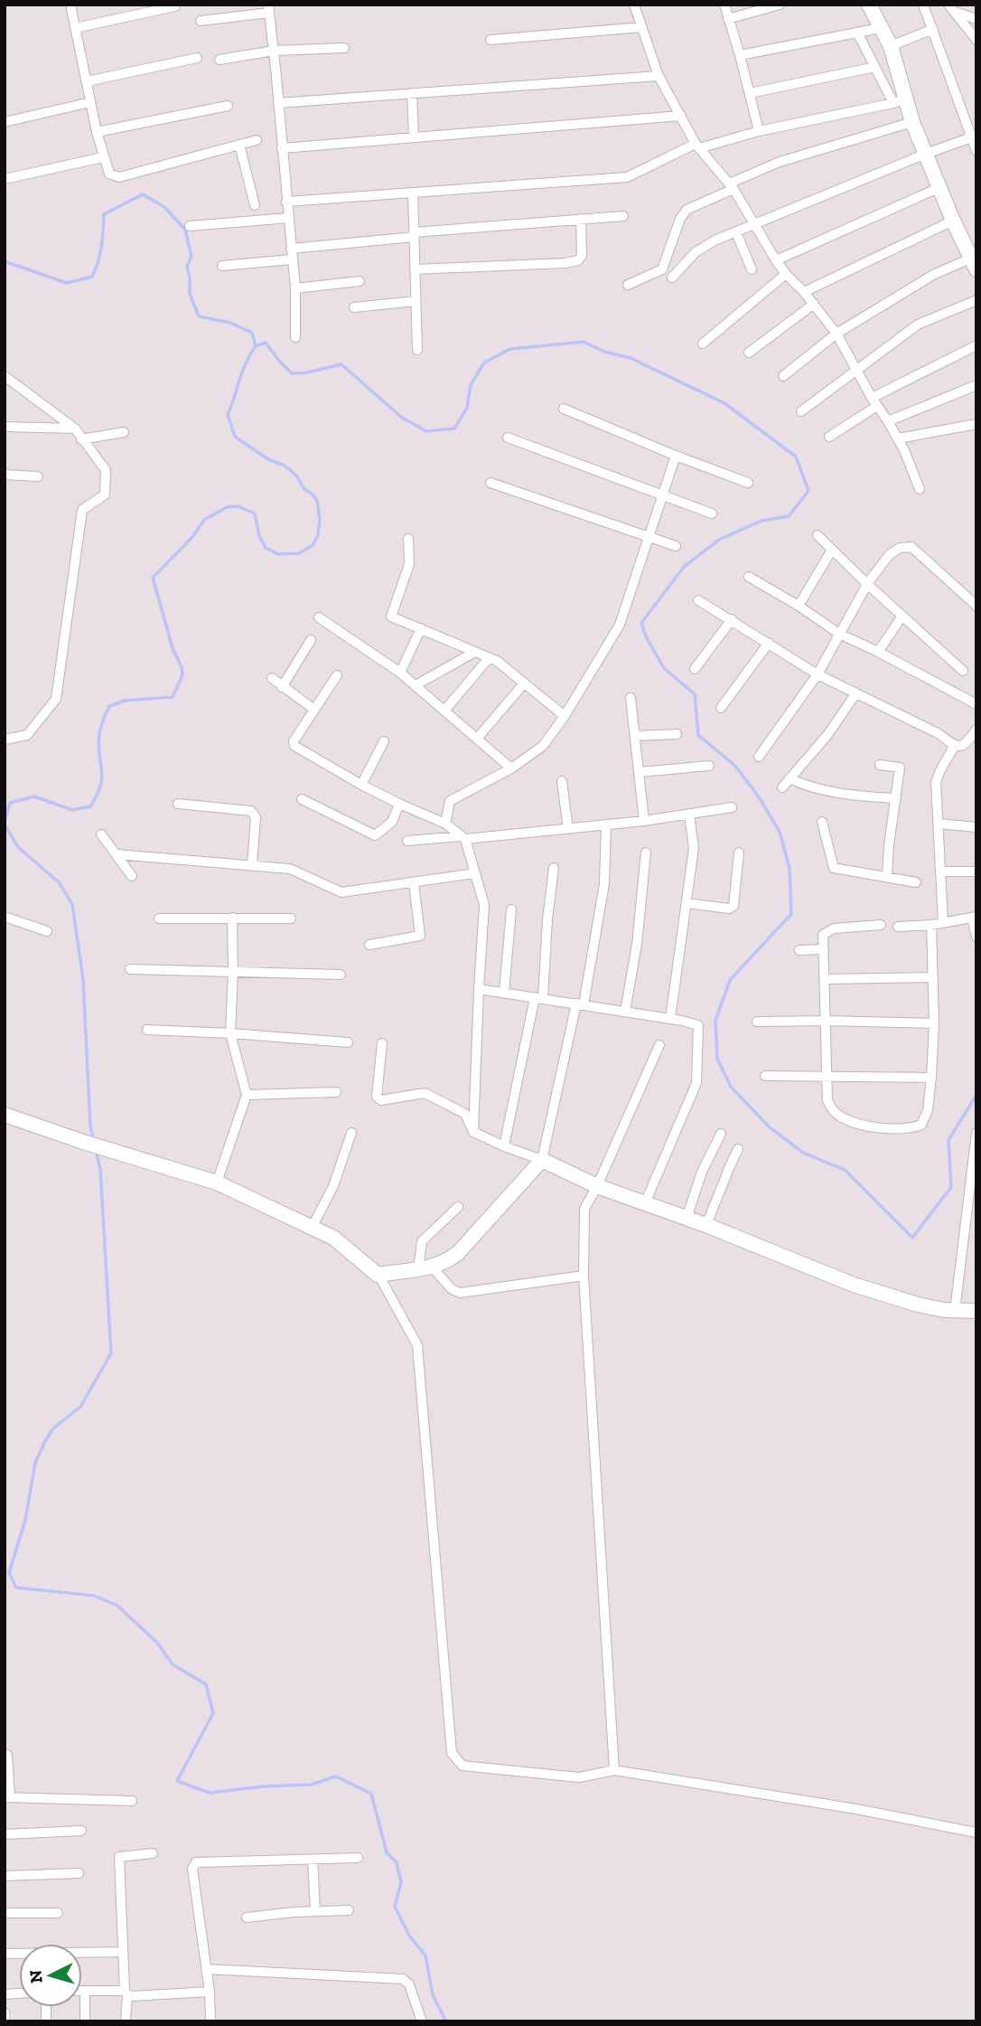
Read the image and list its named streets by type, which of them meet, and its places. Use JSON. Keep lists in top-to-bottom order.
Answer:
{
  "north": "left"
}
